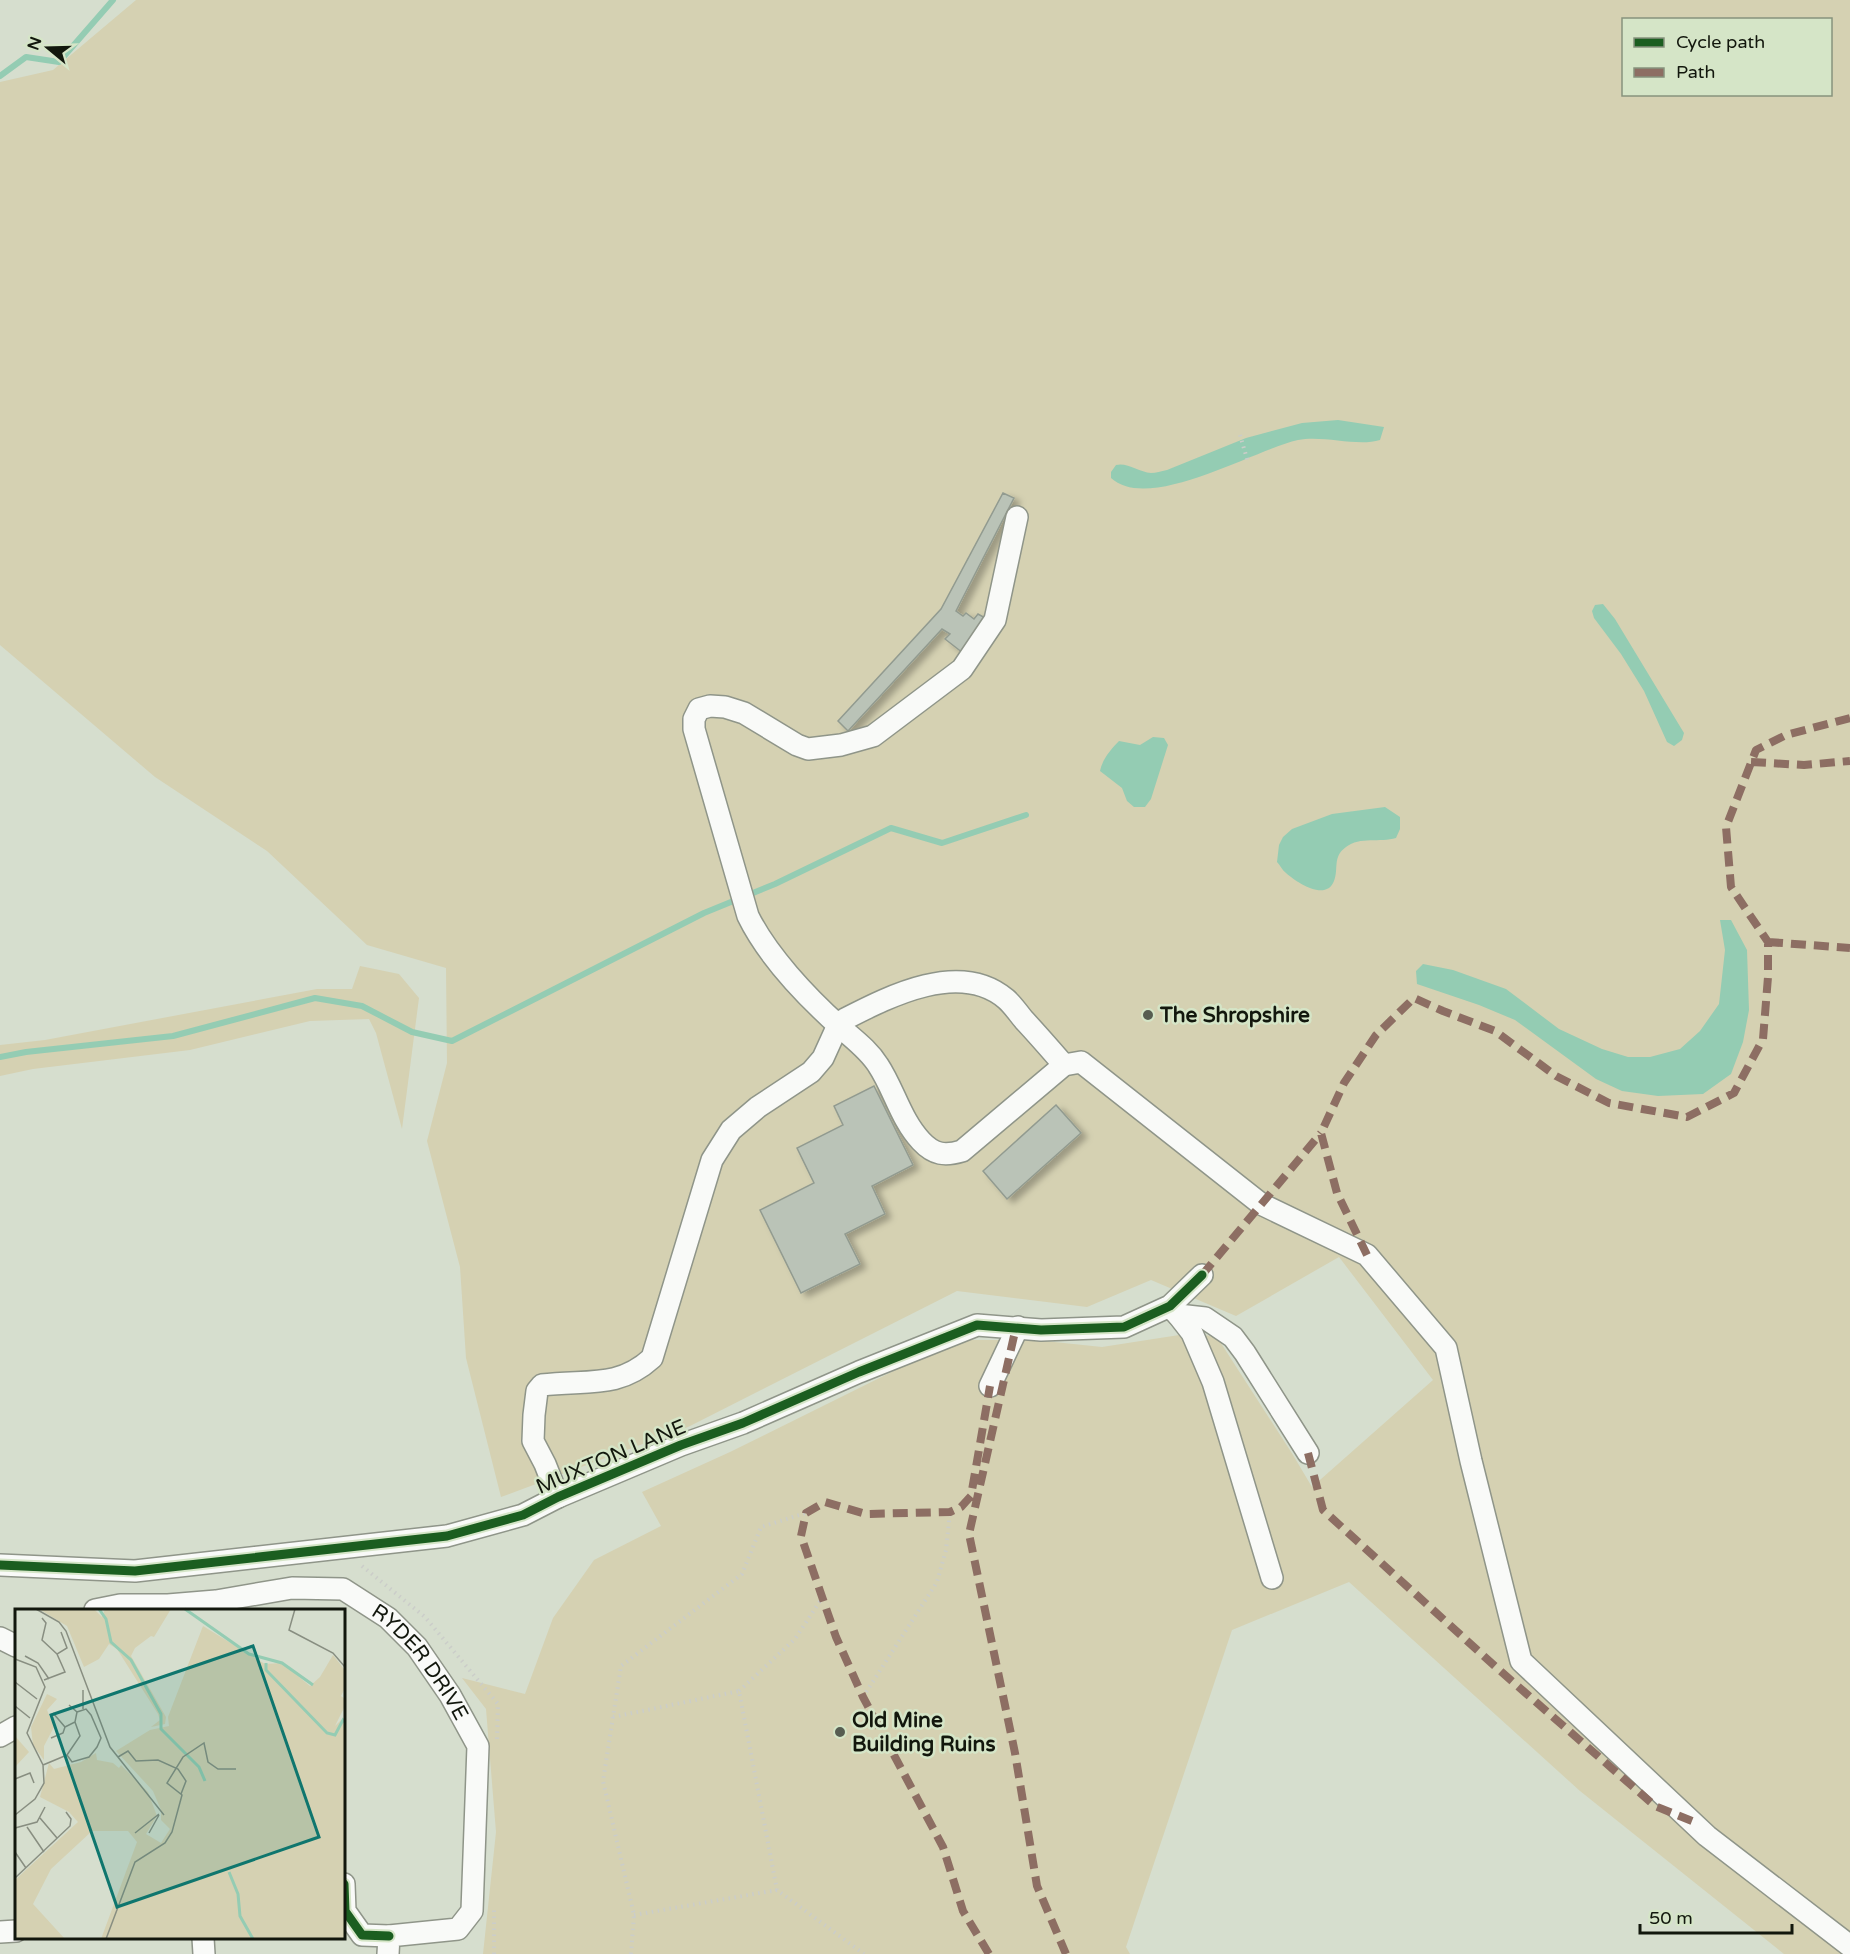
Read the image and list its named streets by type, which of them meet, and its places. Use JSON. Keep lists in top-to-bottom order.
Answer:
{
  "streets": {
    "street": ["MUXTON LANE", "RYDER DRIVE"]
  },
  "places": ["The Shropshire", "Old Mine Building Ruins"],
  "legend": ["Cycle path", "Path"],
  "scale_bar": "50 m",
  "north": "left"
}
